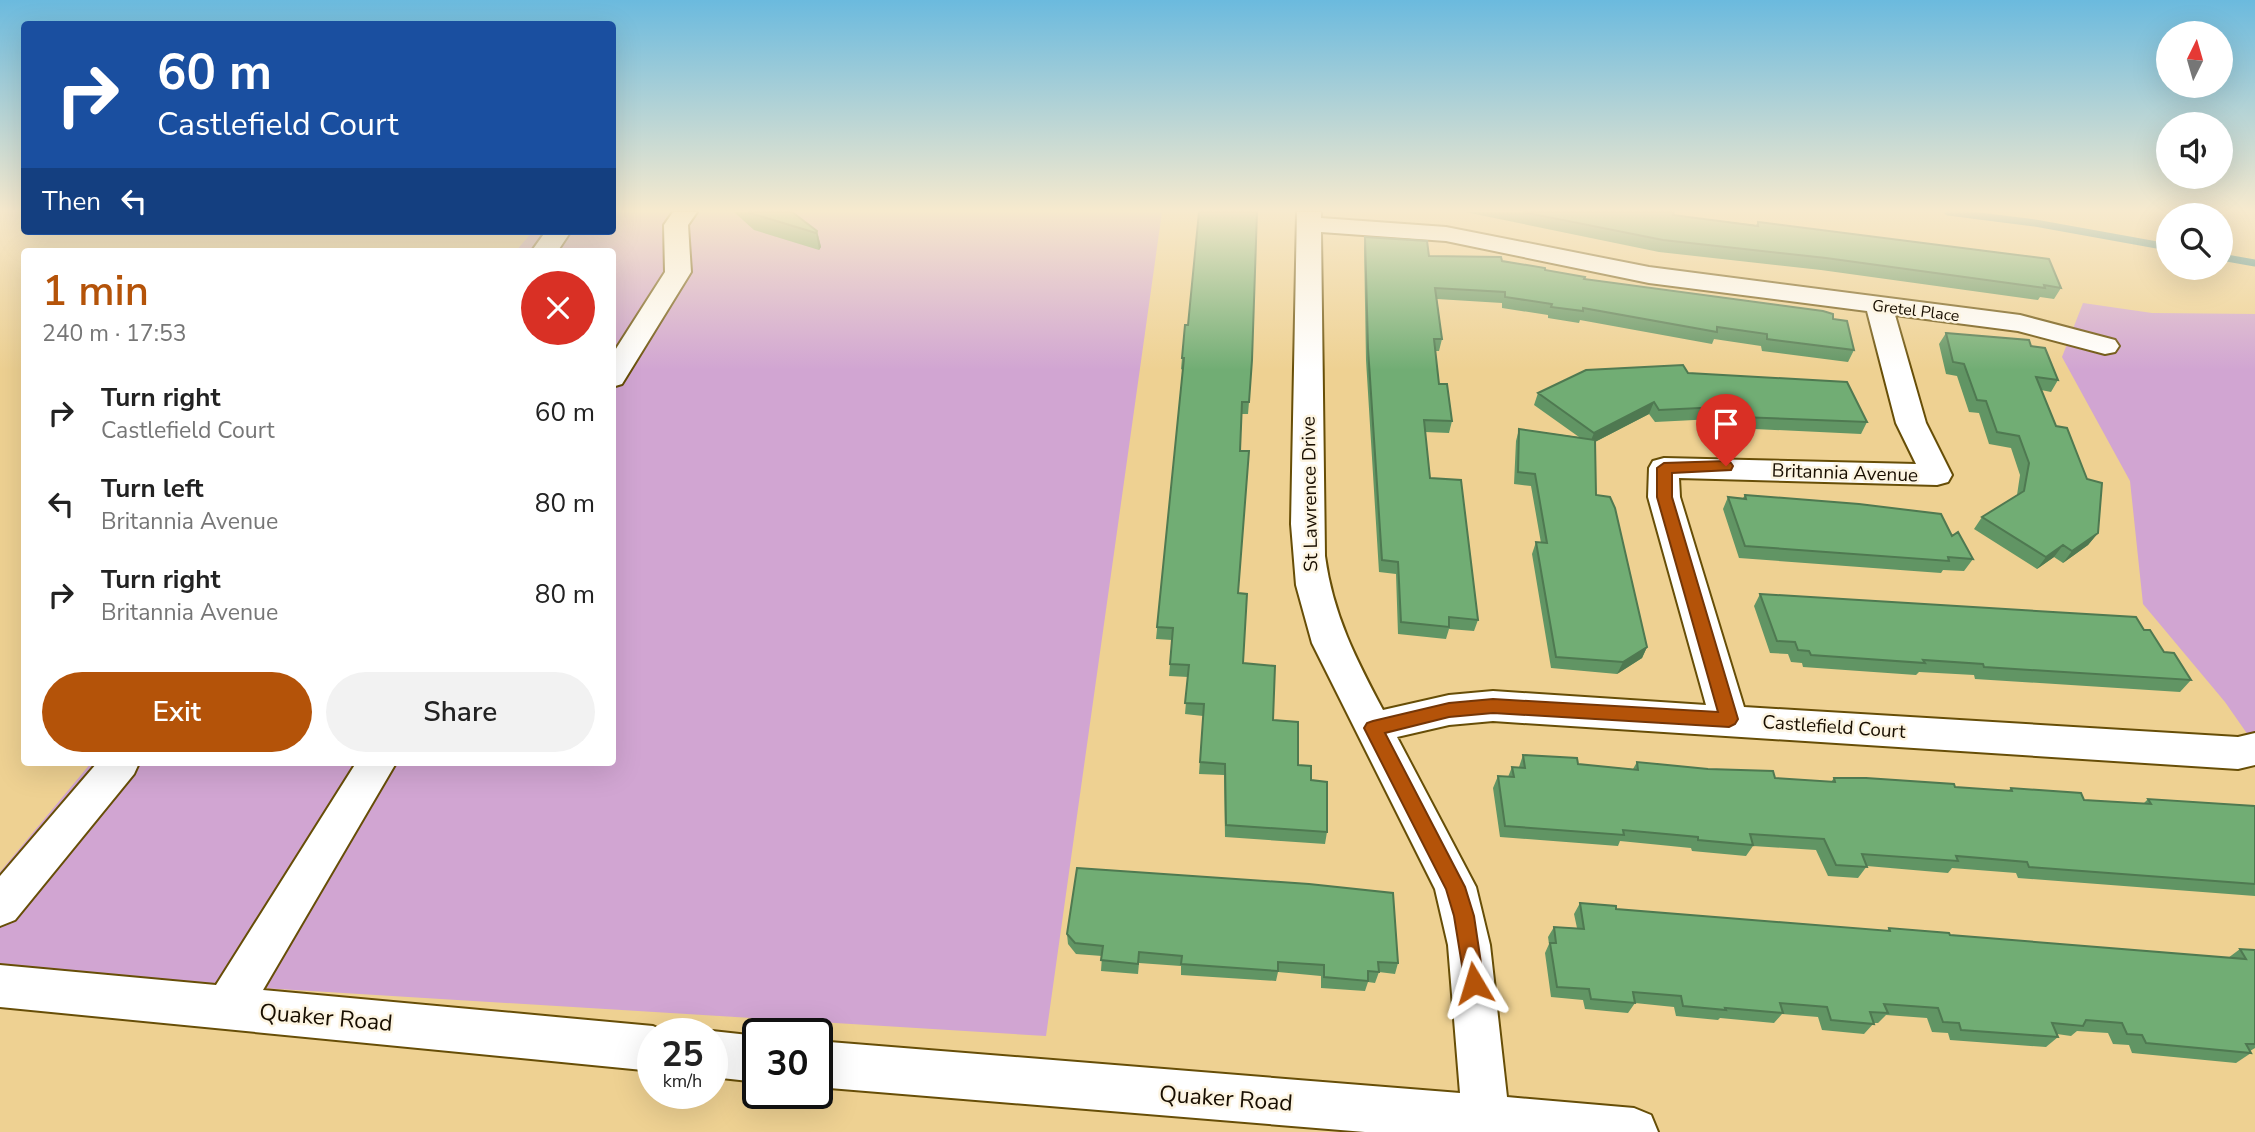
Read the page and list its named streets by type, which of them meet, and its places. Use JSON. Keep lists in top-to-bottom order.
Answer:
{
  "streets": {
    "street": [
      "Gretel Place",
      "Britannia Avenue",
      "St Lawrence Drive",
      "Castlefield Court",
      "Quaker Road"
    ]
  },
  "crossings": [
    ["Gretel Place", "Britannia Avenue"],
    ["Britannia Avenue", "Castlefield Court"],
    ["St Lawrence Drive", "Castlefield Court"],
    ["St Lawrence Drive", "Quaker Road"]
  ],
  "north": "top",
  "page": {
    "turn": ["60 m", "Castlefield Court"],
    "then": "Then",
    "heading": ["1 min", "240 m · 17:53"],
    "list": [
      {
        "name": "Turn right",
        "note": "Castlefield Court",
        "value": "60 m"
      },
      {
        "name": "Turn left",
        "note": "Britannia Avenue",
        "value": "80 m"
      },
      {
        "name": "Turn right",
        "note": "Britannia Avenue",
        "value": "80 m"
      }
    ],
    "buttons": ["Exit", "Share"],
    "speed": "25 km/h",
    "limit": "30"
  }
}
